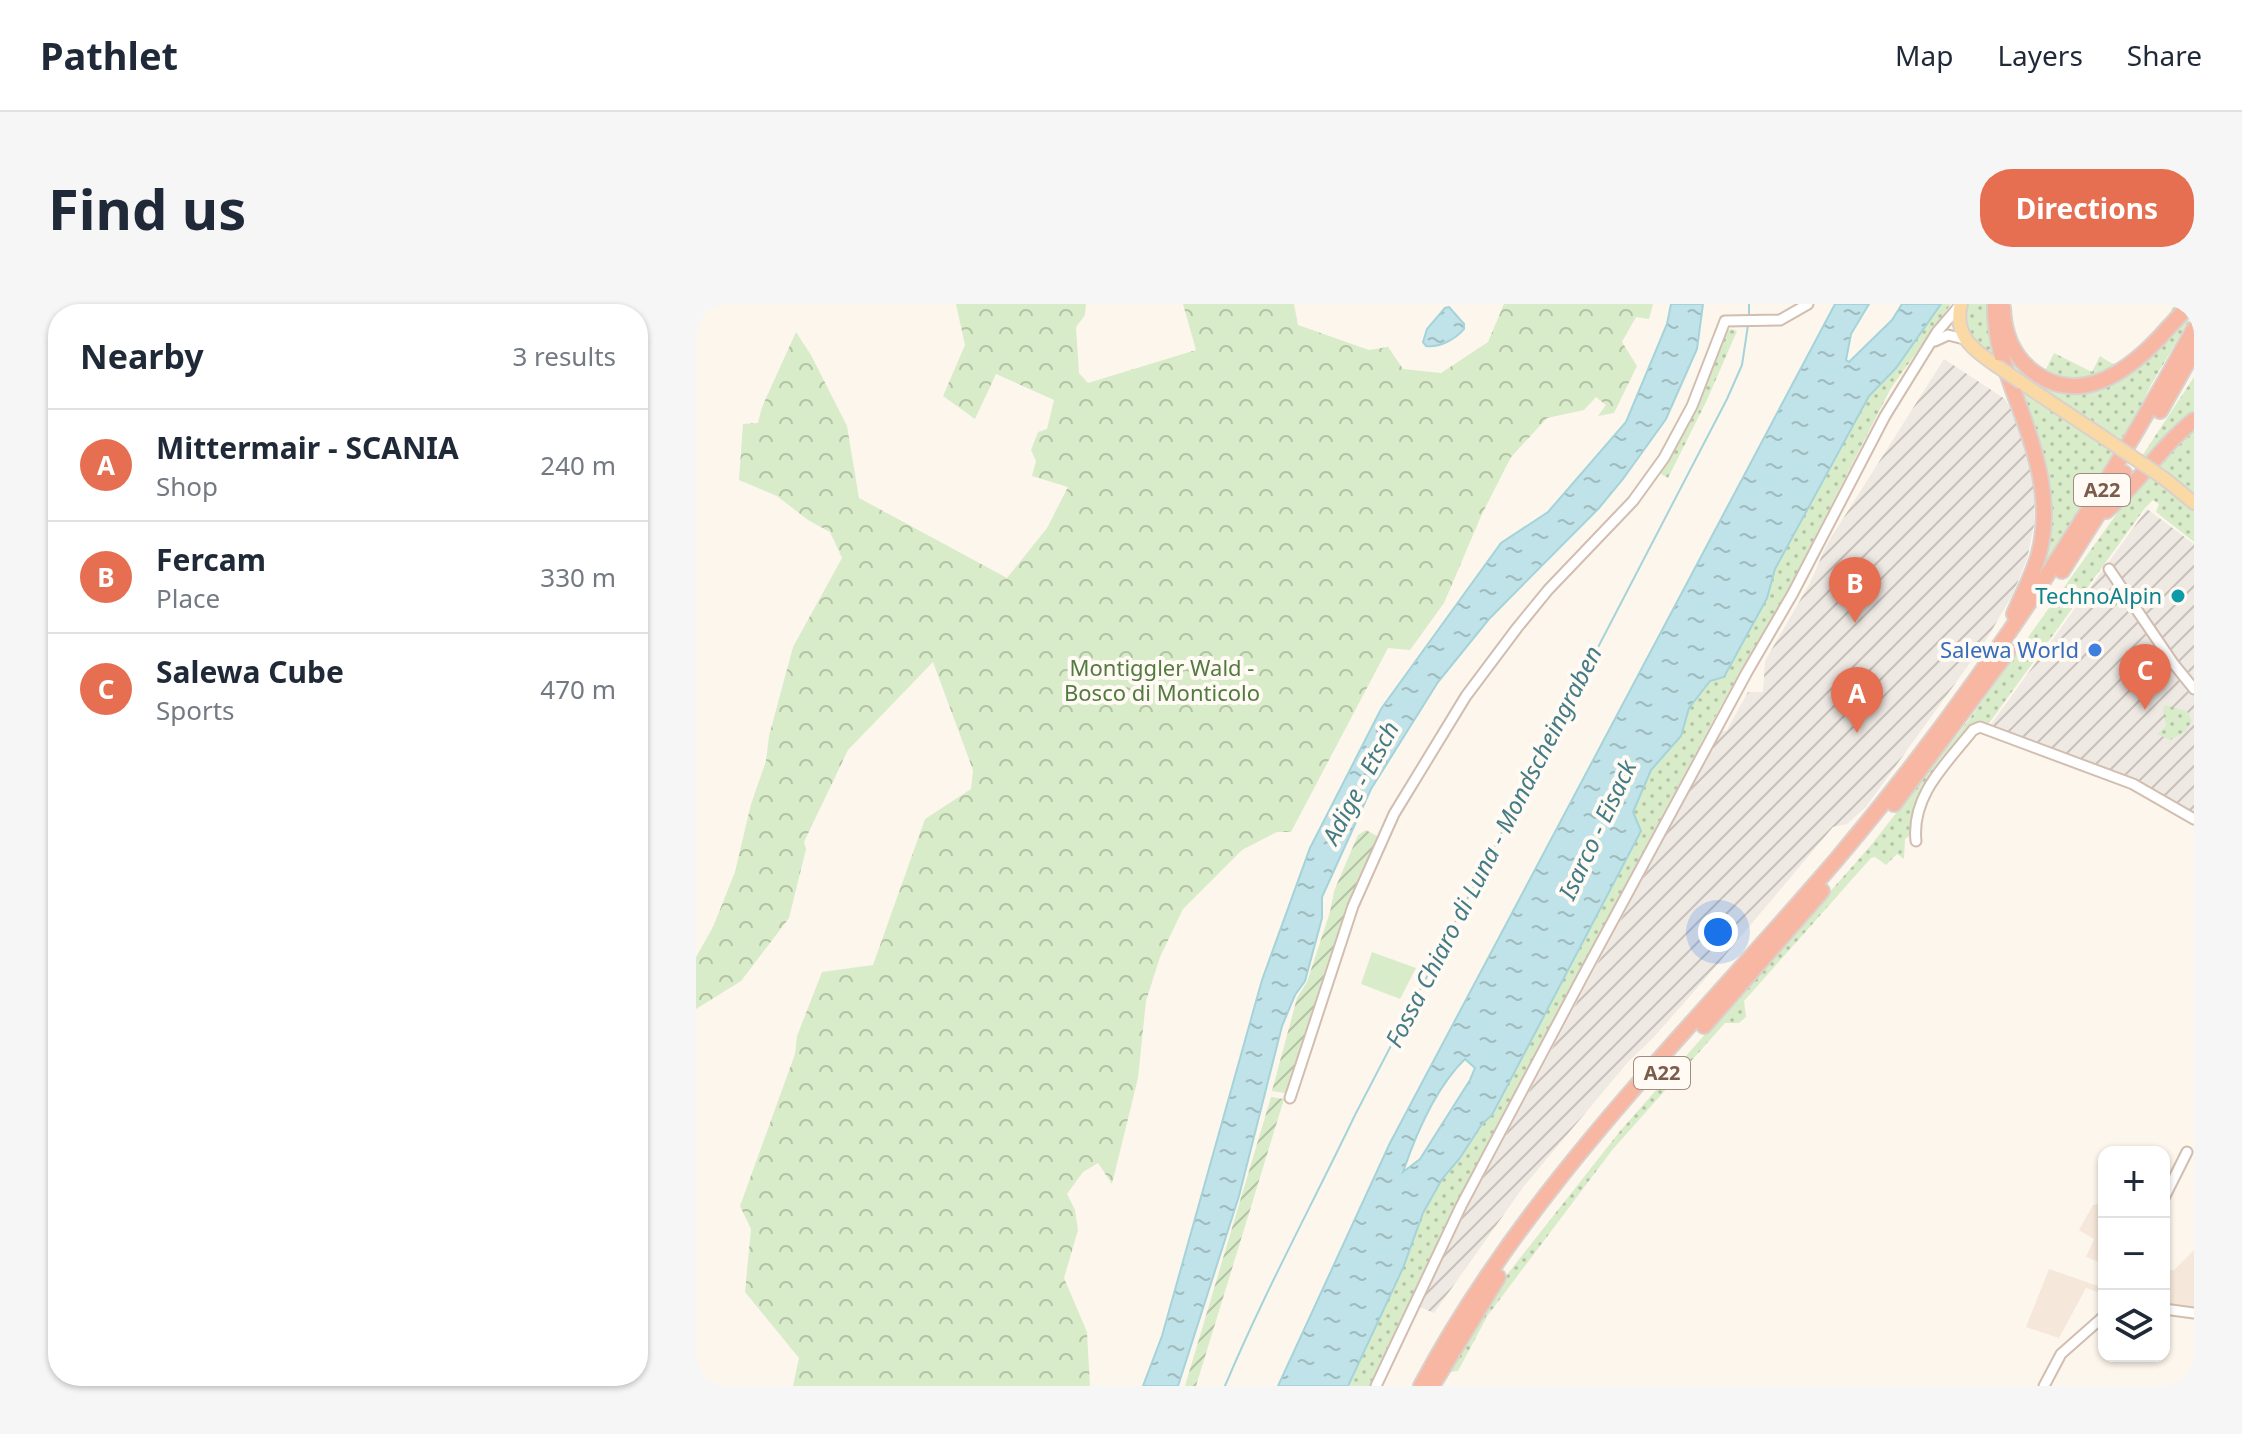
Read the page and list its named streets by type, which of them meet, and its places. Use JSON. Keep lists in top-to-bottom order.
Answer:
{
  "streets": {
    "highway": ["A22"]
  },
  "water": ["Adige - Etsch", "Isarco - Eisack", "Fossa Chiaro di Luna - Mondscheingraben"],
  "parks": ["Montiggler Wald - Bosco di Monticolo"],
  "places": ["TechnoAlpin", "Salewa World"],
  "page": {
    "header": "Pathlet",
    "nav": ["Map", "Layers", "Share"],
    "buttons": "Directions",
    "title": "Find us",
    "heading": ["Nearby", "3 results"],
    "list": [
      {
        "mark": "A",
        "name": "Mittermair - SCANIA",
        "note": "Shop",
        "value": "240 m"
      },
      {
        "mark": "B",
        "name": "Fercam",
        "note": "Place",
        "value": "330 m"
      },
      {
        "mark": "C",
        "name": "Salewa Cube",
        "note": "Sports",
        "value": "470 m"
      }
    ],
    "pins": ["B", "C", "A"],
    "map_buttons": ["+", "−"]
  }
}
